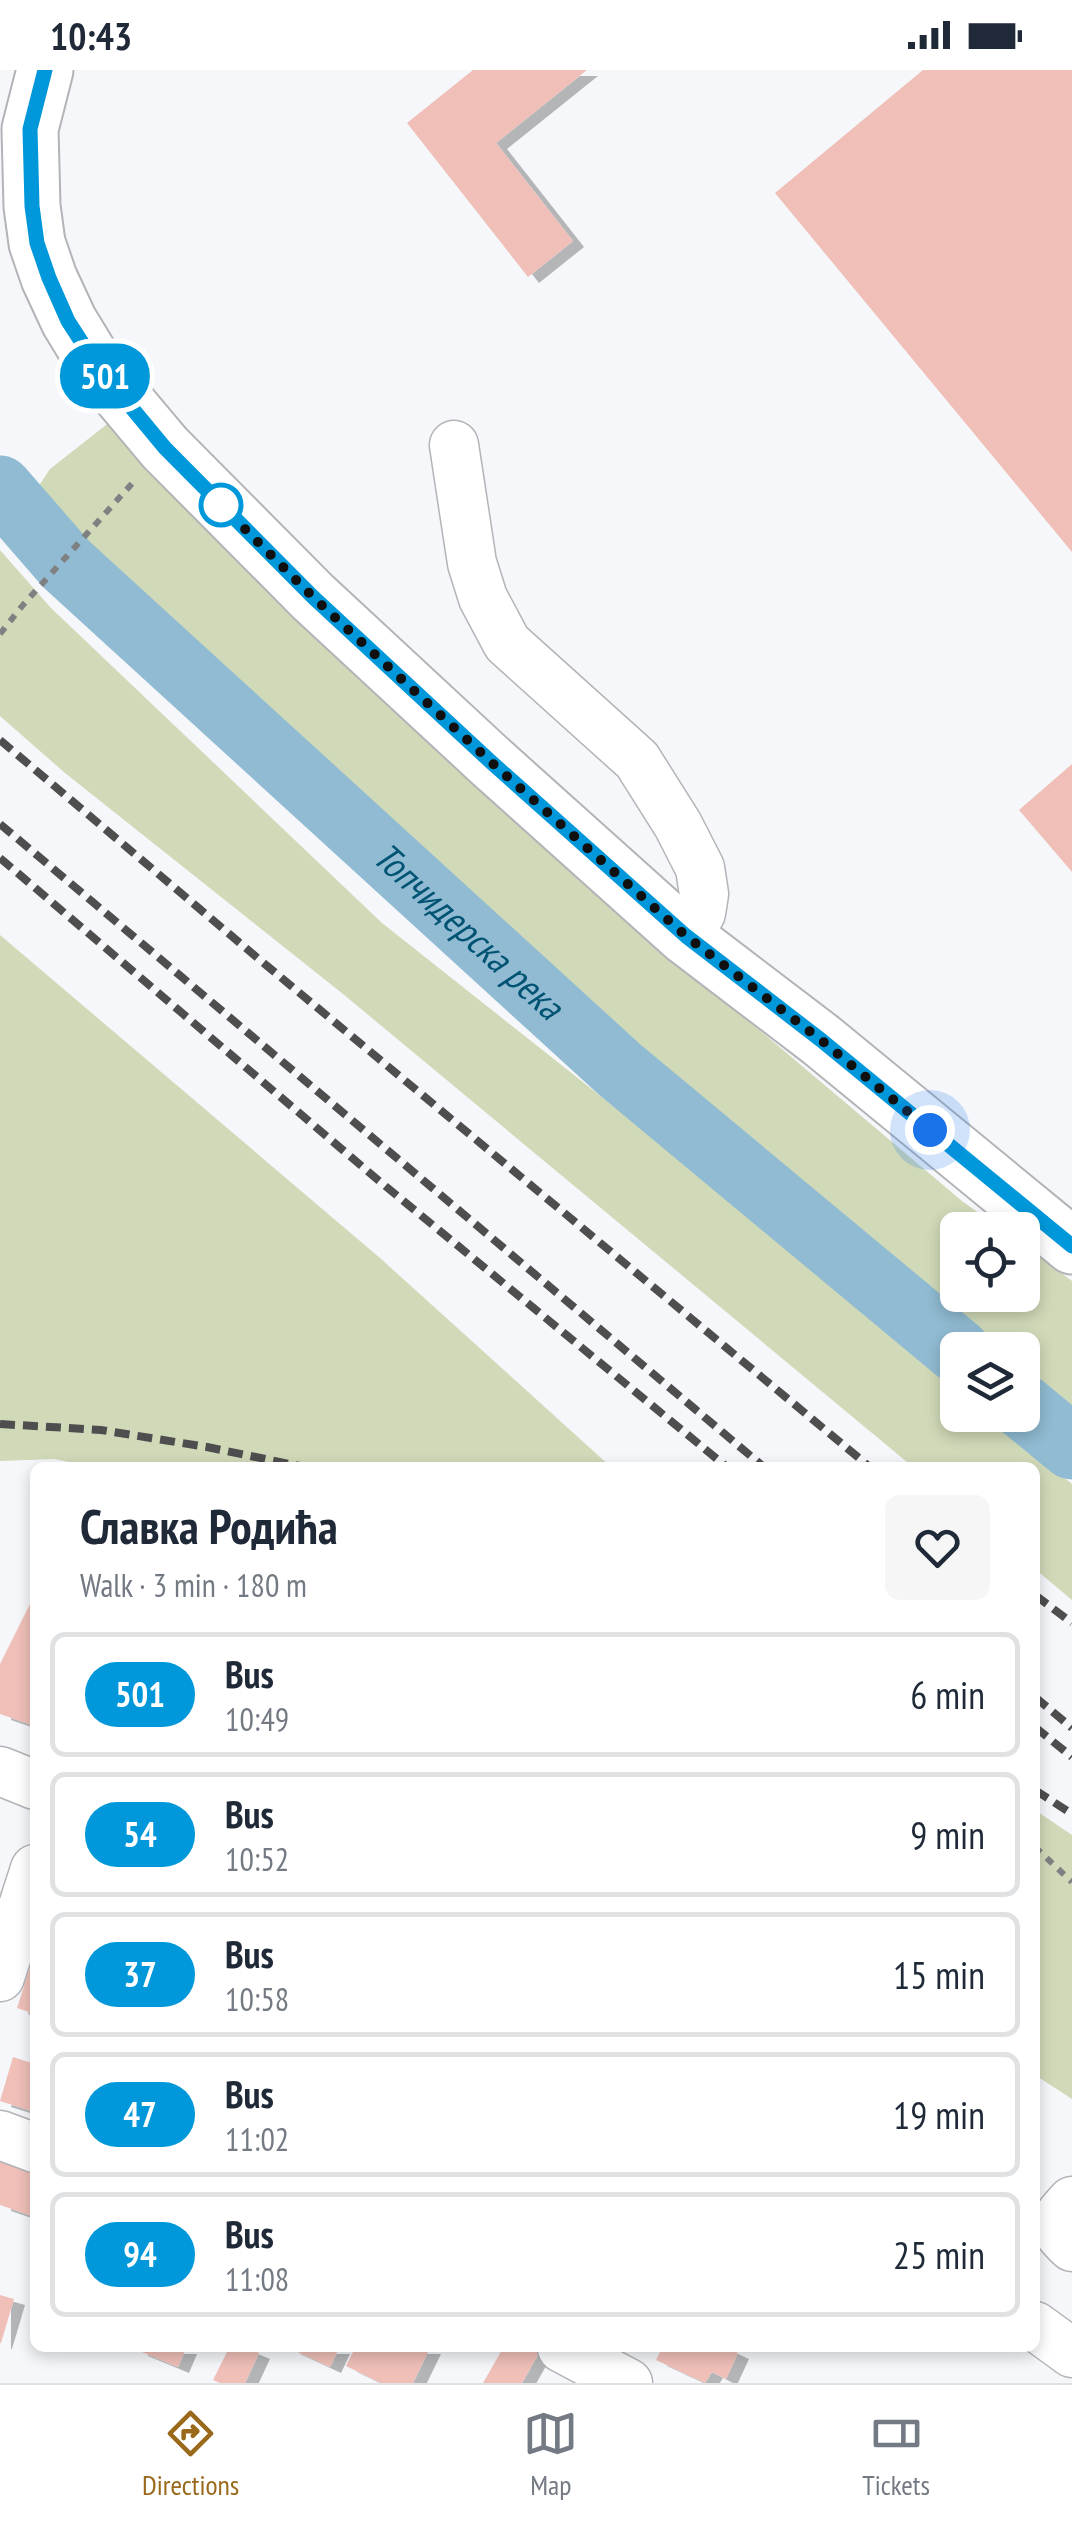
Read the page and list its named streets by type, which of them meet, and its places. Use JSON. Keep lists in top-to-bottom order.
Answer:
{
  "water": ["Топчидерска река"],
  "lines": ["bus line 501"],
  "page": {
    "status": "10:43",
    "on_map": "501",
    "heading": ["Славка Родића", "Walk · 3 min · 180 m"],
    "list": [
      {
        "mark": "501",
        "name": "Bus",
        "note": "10:49",
        "value": "6 min"
      },
      {
        "mark": "54",
        "name": "Bus",
        "note": "10:52",
        "value": "9 min"
      },
      {
        "mark": "37",
        "name": "Bus",
        "note": "10:58",
        "value": "15 min"
      },
      {
        "mark": "47",
        "name": "Bus",
        "note": "11:02",
        "value": "19 min"
      },
      {
        "mark": "94",
        "name": "Bus",
        "note": "11:08",
        "value": "25 min"
      }
    ],
    "tabs": ["Directions", "Map", "Tickets"]
  }
}
